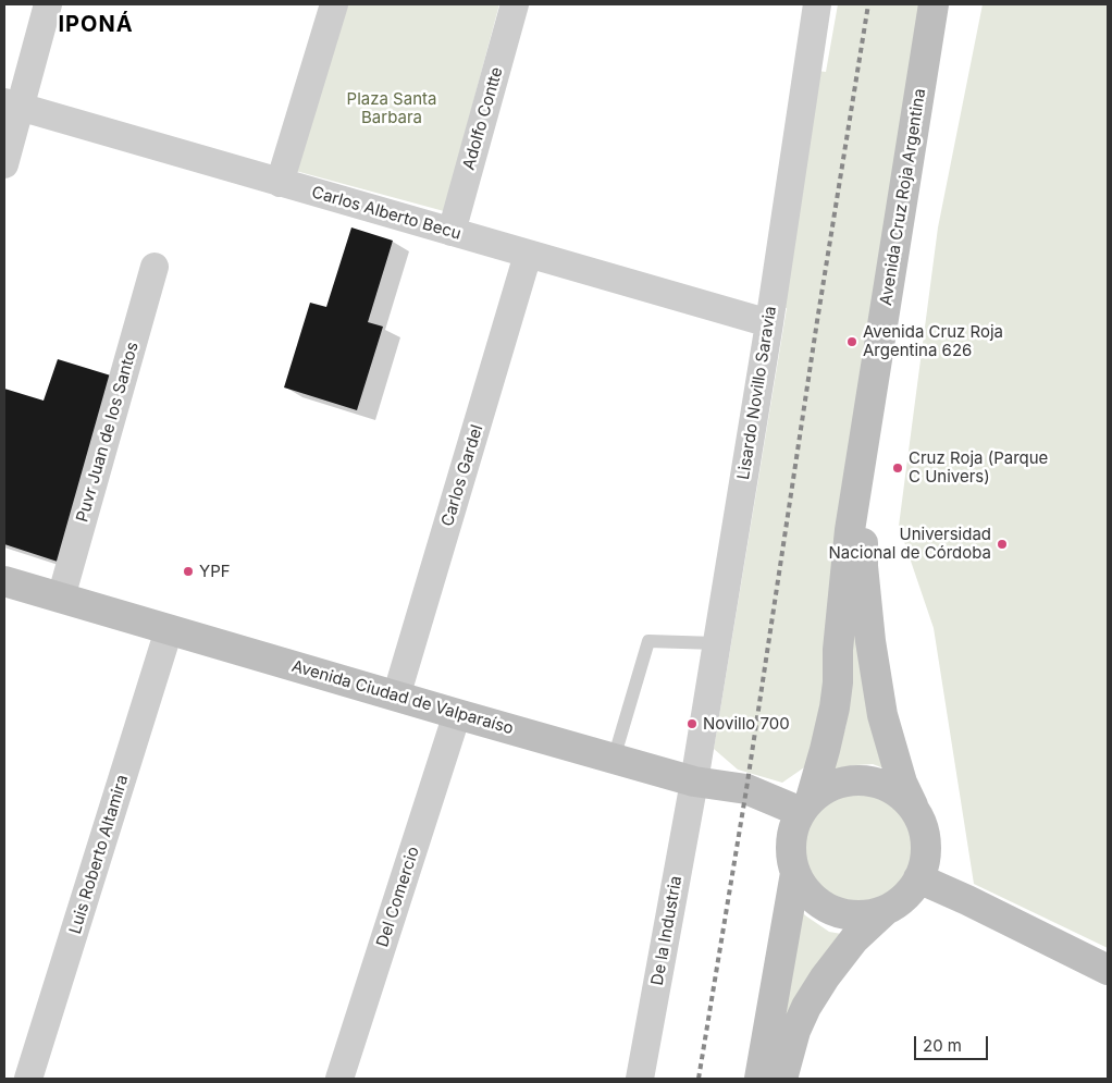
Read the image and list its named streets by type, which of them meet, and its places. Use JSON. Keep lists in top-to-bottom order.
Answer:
{
  "streets": {
    "main road": ["Avenida Cruz Roja Argentina", "Avenida Ciudad de Valparaíso"],
    "street": [
      "Adolfo Contte",
      "Carlos Alberto Becu",
      "Lisardo Novillo Saravia",
      "Puvr Juan de los Santos",
      "Carlos Gardel",
      "Luis Roberto Altamira",
      "Del Comercio",
      "De la Industria"
    ]
  },
  "crossings": [
    ["Adolfo Contte", "Carlos Alberto Becu"],
    ["Avenida Cruz Roja Argentina", "Avenida Ciudad de Valparaíso"],
    ["Carlos Alberto Becu", "Lisardo Novillo Saravia"],
    ["Carlos Alberto Becu", "Carlos Gardel"],
    ["Lisardo Novillo Saravia", "Avenida Ciudad de Valparaíso"],
    ["Lisardo Novillo Saravia", "De la Industria"],
    ["Puvr Juan de los Santos", "Avenida Ciudad de Valparaíso"],
    ["Carlos Gardel", "Avenida Ciudad de Valparaíso"],
    ["Avenida Ciudad de Valparaíso", "Luis Roberto Altamira"],
    ["Avenida Ciudad de Valparaíso", "Del Comercio"],
    ["Avenida Ciudad de Valparaíso", "De la Industria"]
  ],
  "districts": ["IPONÁ"],
  "parks": ["Plaza Santa Barbara"],
  "places": [
    "Avenida Cruz Roja Argentina 626",
    "Cruz Roja (Parque C Univers)",
    "Universidad Nacional de Córdoba",
    "YPF",
    "Novillo 700"
  ],
  "scale_bar": "20 m"
}
